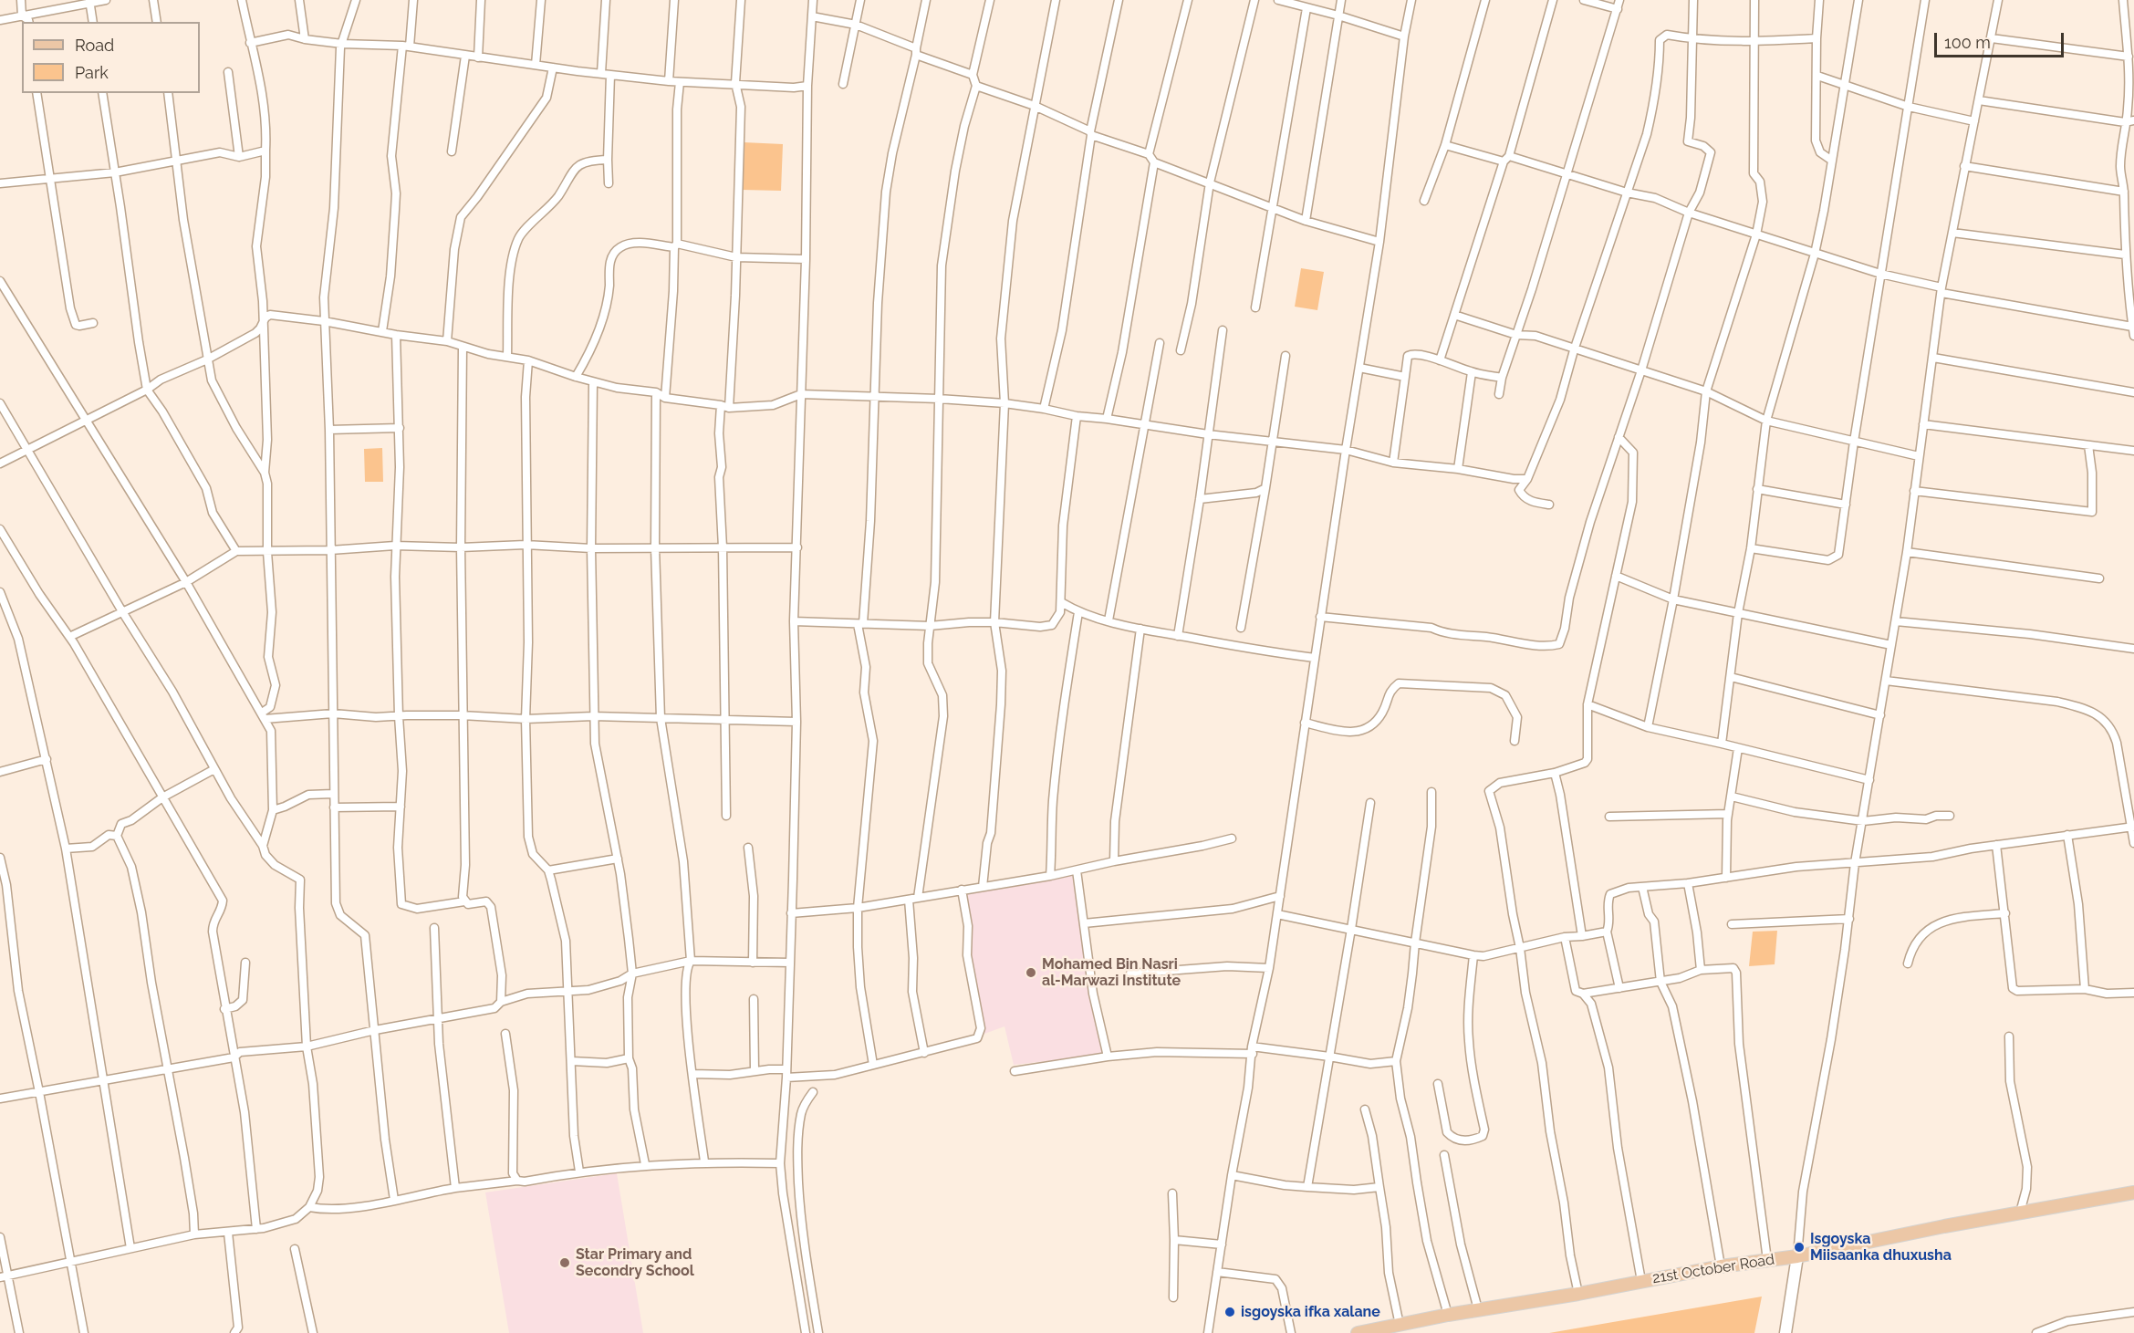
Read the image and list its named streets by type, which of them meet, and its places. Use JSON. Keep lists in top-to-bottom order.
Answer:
{
  "streets": {
    "main road": ["21st October Road"]
  },
  "places": [
    "Mohamed Bin Nasri al-Marwazi Institute",
    "Isgoyska Miisaanka dhuxusha",
    "Star Primary and Secondry School",
    "isgoyska ifka xalane"
  ],
  "legend": ["Road", "Park"],
  "scale_bar": "100 m"
}
